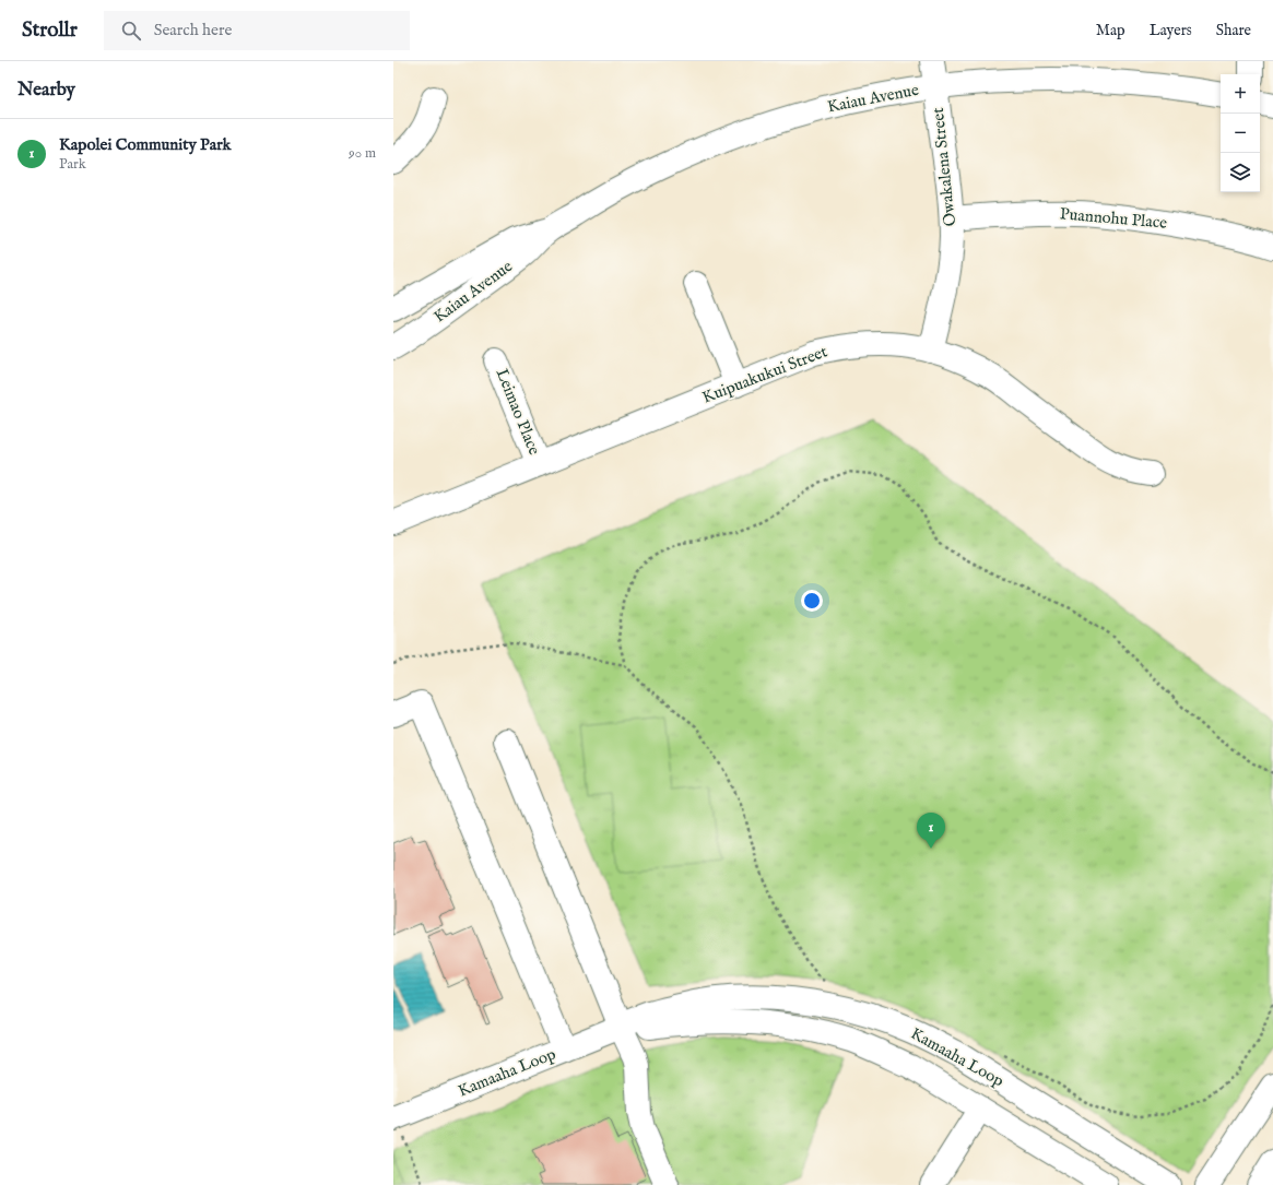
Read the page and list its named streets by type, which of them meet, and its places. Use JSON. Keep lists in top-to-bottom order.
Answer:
{
  "streets": {
    "street": [
      "Kaiau Avenue",
      "Owakalena Street",
      "Puannohu Place",
      "Kuipuakukui Street",
      "Leimao Place",
      "Kamaaha Loop"
    ]
  },
  "crossings": [
    ["Kaiau Avenue", "Owakalena Street"],
    ["Owakalena Street", "Puannohu Place"],
    ["Owakalena Street", "Kuipuakukui Street"],
    ["Kuipuakukui Street", "Leimao Place"]
  ],
  "page": {
    "header": "Strollr",
    "search": "Search here",
    "nav": ["Map", "Layers", "Share"],
    "heading": "Nearby",
    "map_buttons": ["+", "−"],
    "list": [
      {
        "mark": "1",
        "name": "Kapolei Community Park",
        "note": "Park",
        "value": "90 m"
      }
    ],
    "pins": "1"
  }
}
